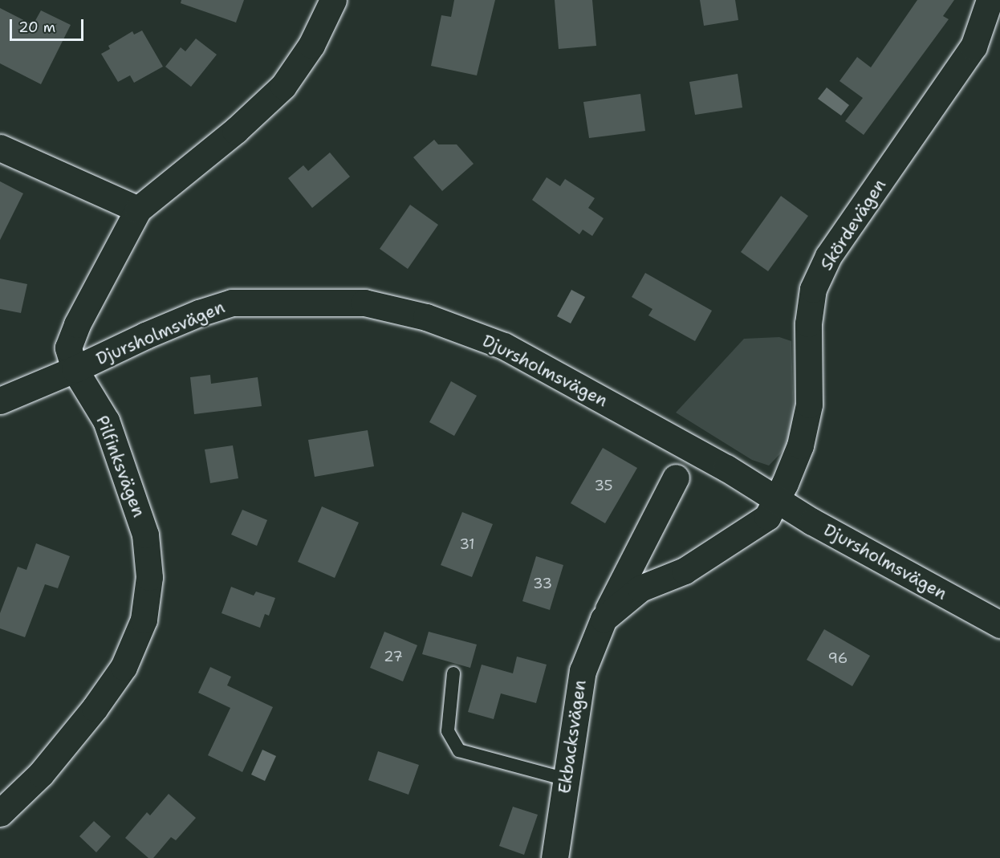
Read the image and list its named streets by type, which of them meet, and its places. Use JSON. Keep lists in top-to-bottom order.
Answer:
{
  "streets": {
    "street": [
      "Skördevägen",
      "Djursholmsvägen",
      "Pilfinksvägen",
      "Ekbacksvägen"
    ]
  },
  "crossings": [
    ["Skördevägen", "Djursholmsvägen"],
    ["Skördevägen", "Ekbacksvägen"],
    ["Djursholmsvägen", "Pilfinksvägen"],
    ["Djursholmsvägen", "Ekbacksvägen"]
  ],
  "house_numbers": [
    "35",
    "31",
    "33",
    "27",
    "96"
  ],
  "scale_bar": "20 m"
}
